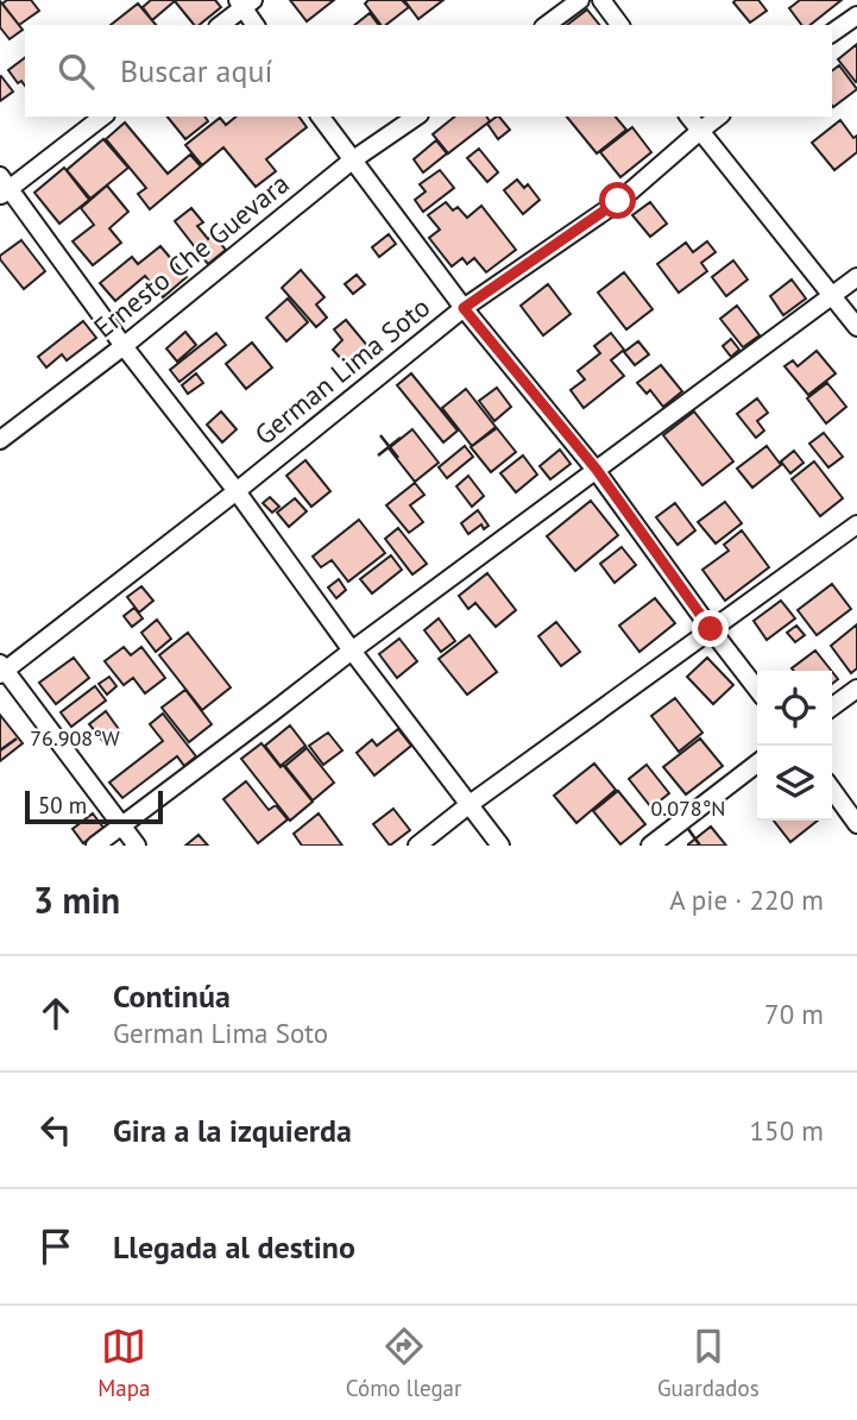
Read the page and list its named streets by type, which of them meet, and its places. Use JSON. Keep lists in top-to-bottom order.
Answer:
{
  "streets": {
    "street": ["Ernesto Che Guevara", "German Lima Soto"]
  },
  "scale_bar": "50 m",
  "page": {
    "search": "Buscar aquí",
    "scale": "50 m",
    "heading": ["3 min", "A pie · 220 m"],
    "list": [
      ["Continúa", "German Lima Soto", "70 m"],
      ["Gira a la izquierda", "150 m"],
      "Llegada al destino"
    ],
    "nav": ["Mapa", "Cómo llegar", "Guardados"]
  },
  "coordinates": ["76.908°W", "0.078°N"]
}
